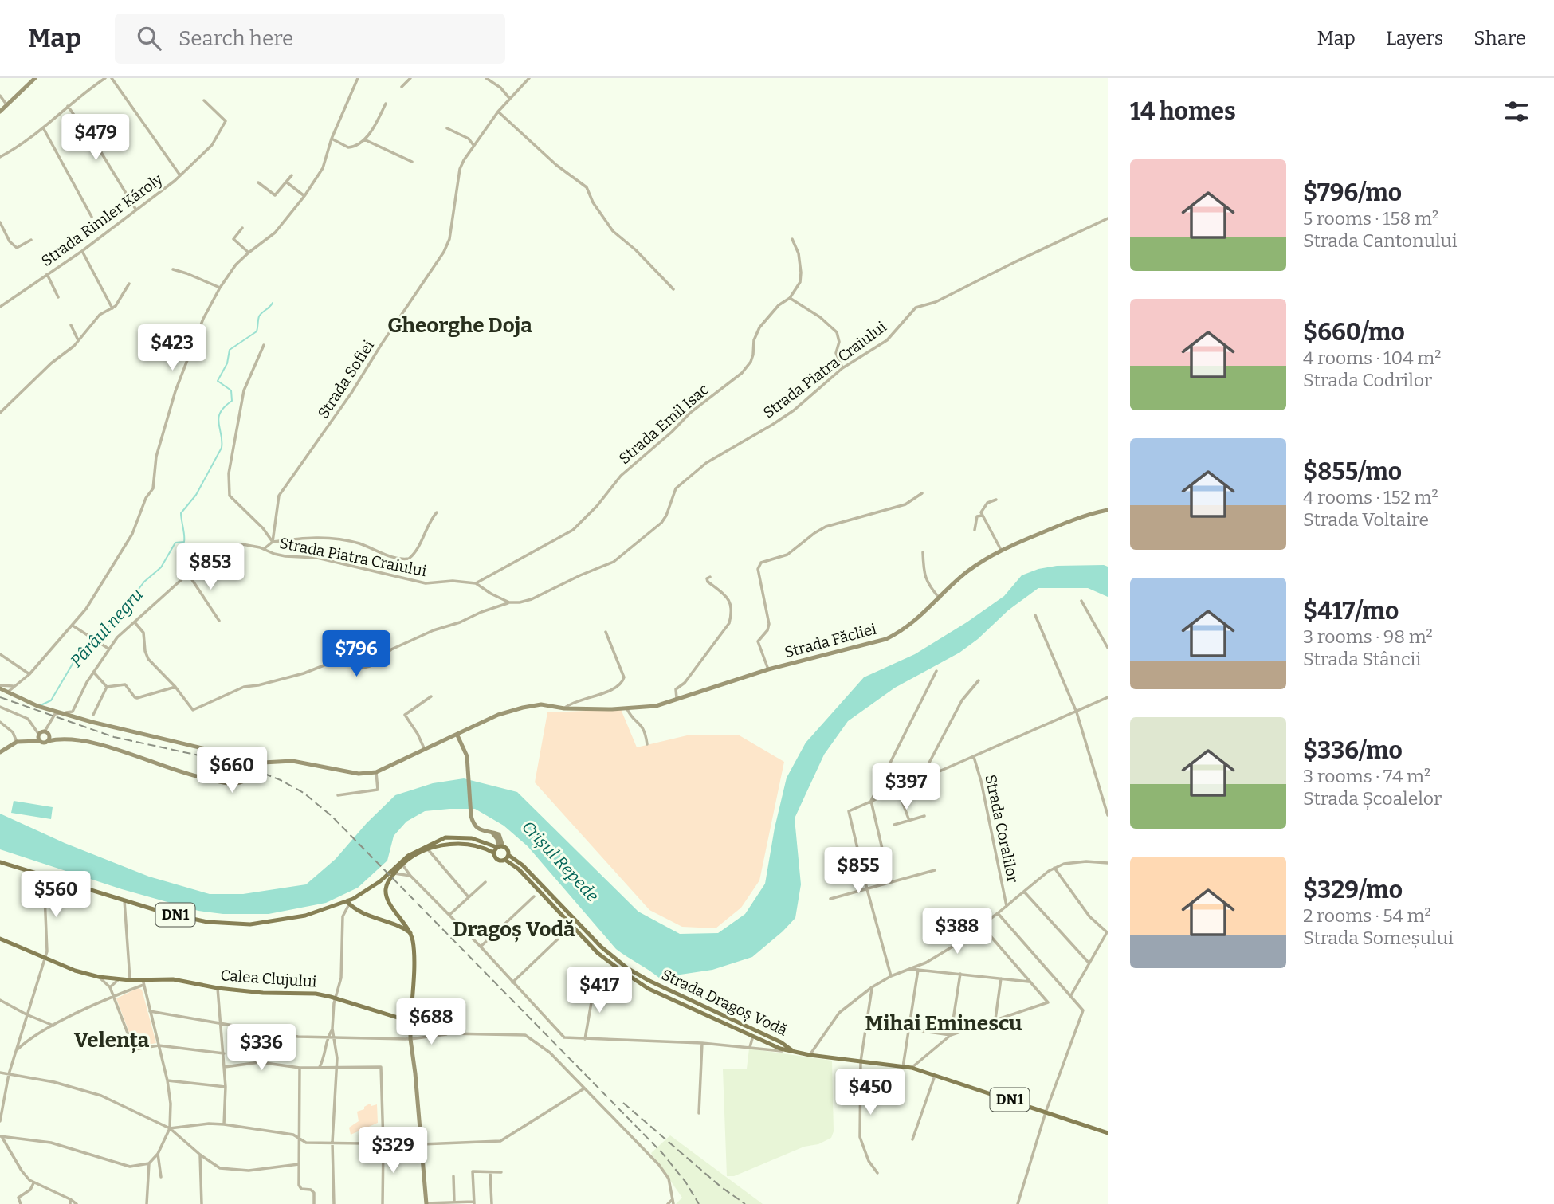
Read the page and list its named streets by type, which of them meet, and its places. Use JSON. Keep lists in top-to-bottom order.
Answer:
{
  "streets": {
    "main road": ["DN1", "Calea Clujului", "Strada Dragoș Vodă"],
    "street": [
      "Strada Rimler Károly",
      "Strada Piatra Craiului",
      "Strada Sofiei",
      "Strada Emil Isac",
      "Strada Făcliei",
      "Strada Coralilor"
    ]
  },
  "crossings": [
    ["Strada Piatra Craiului", "Strada Emil Isac"],
    ["DN1", "Calea Clujului"],
    ["DN1", "Strada Dragoș Vodă"]
  ],
  "districts": [
    "Gheorghe Doja",
    "Dragoș Vodă",
    "Mihai Eminescu",
    "Velența"
  ],
  "water": ["Pârâul negru", "Crișul Repede"],
  "page": {
    "header": "Map",
    "search": "Search here",
    "nav": ["Map", "Layers", "Share"],
    "heading": "14 homes",
    "price": [
      "$479",
      "$423",
      "$853",
      "$796",
      "$660",
      "$397",
      "$855",
      "$560",
      "$388",
      "$417",
      "$688",
      "$336",
      "$450",
      "$329"
    ],
    "list": [
      {
        "name": "$796/mo",
        "note": "5 rooms · 158 m² · Strada Cantonului"
      },
      {
        "name": "$660/mo",
        "note": "4 rooms · 104 m² · Strada Codrilor"
      },
      {
        "name": "$855/mo",
        "note": "4 rooms · 152 m² · Strada Voltaire"
      },
      {
        "name": "$417/mo",
        "note": "3 rooms · 98 m² · Strada Stâncii"
      },
      {
        "name": "$336/mo",
        "note": "3 rooms · 74 m² · Strada Școalelor"
      },
      {
        "name": "$329/mo",
        "note": "2 rooms · 54 m² · Strada Someșului"
      }
    ]
  }
}
